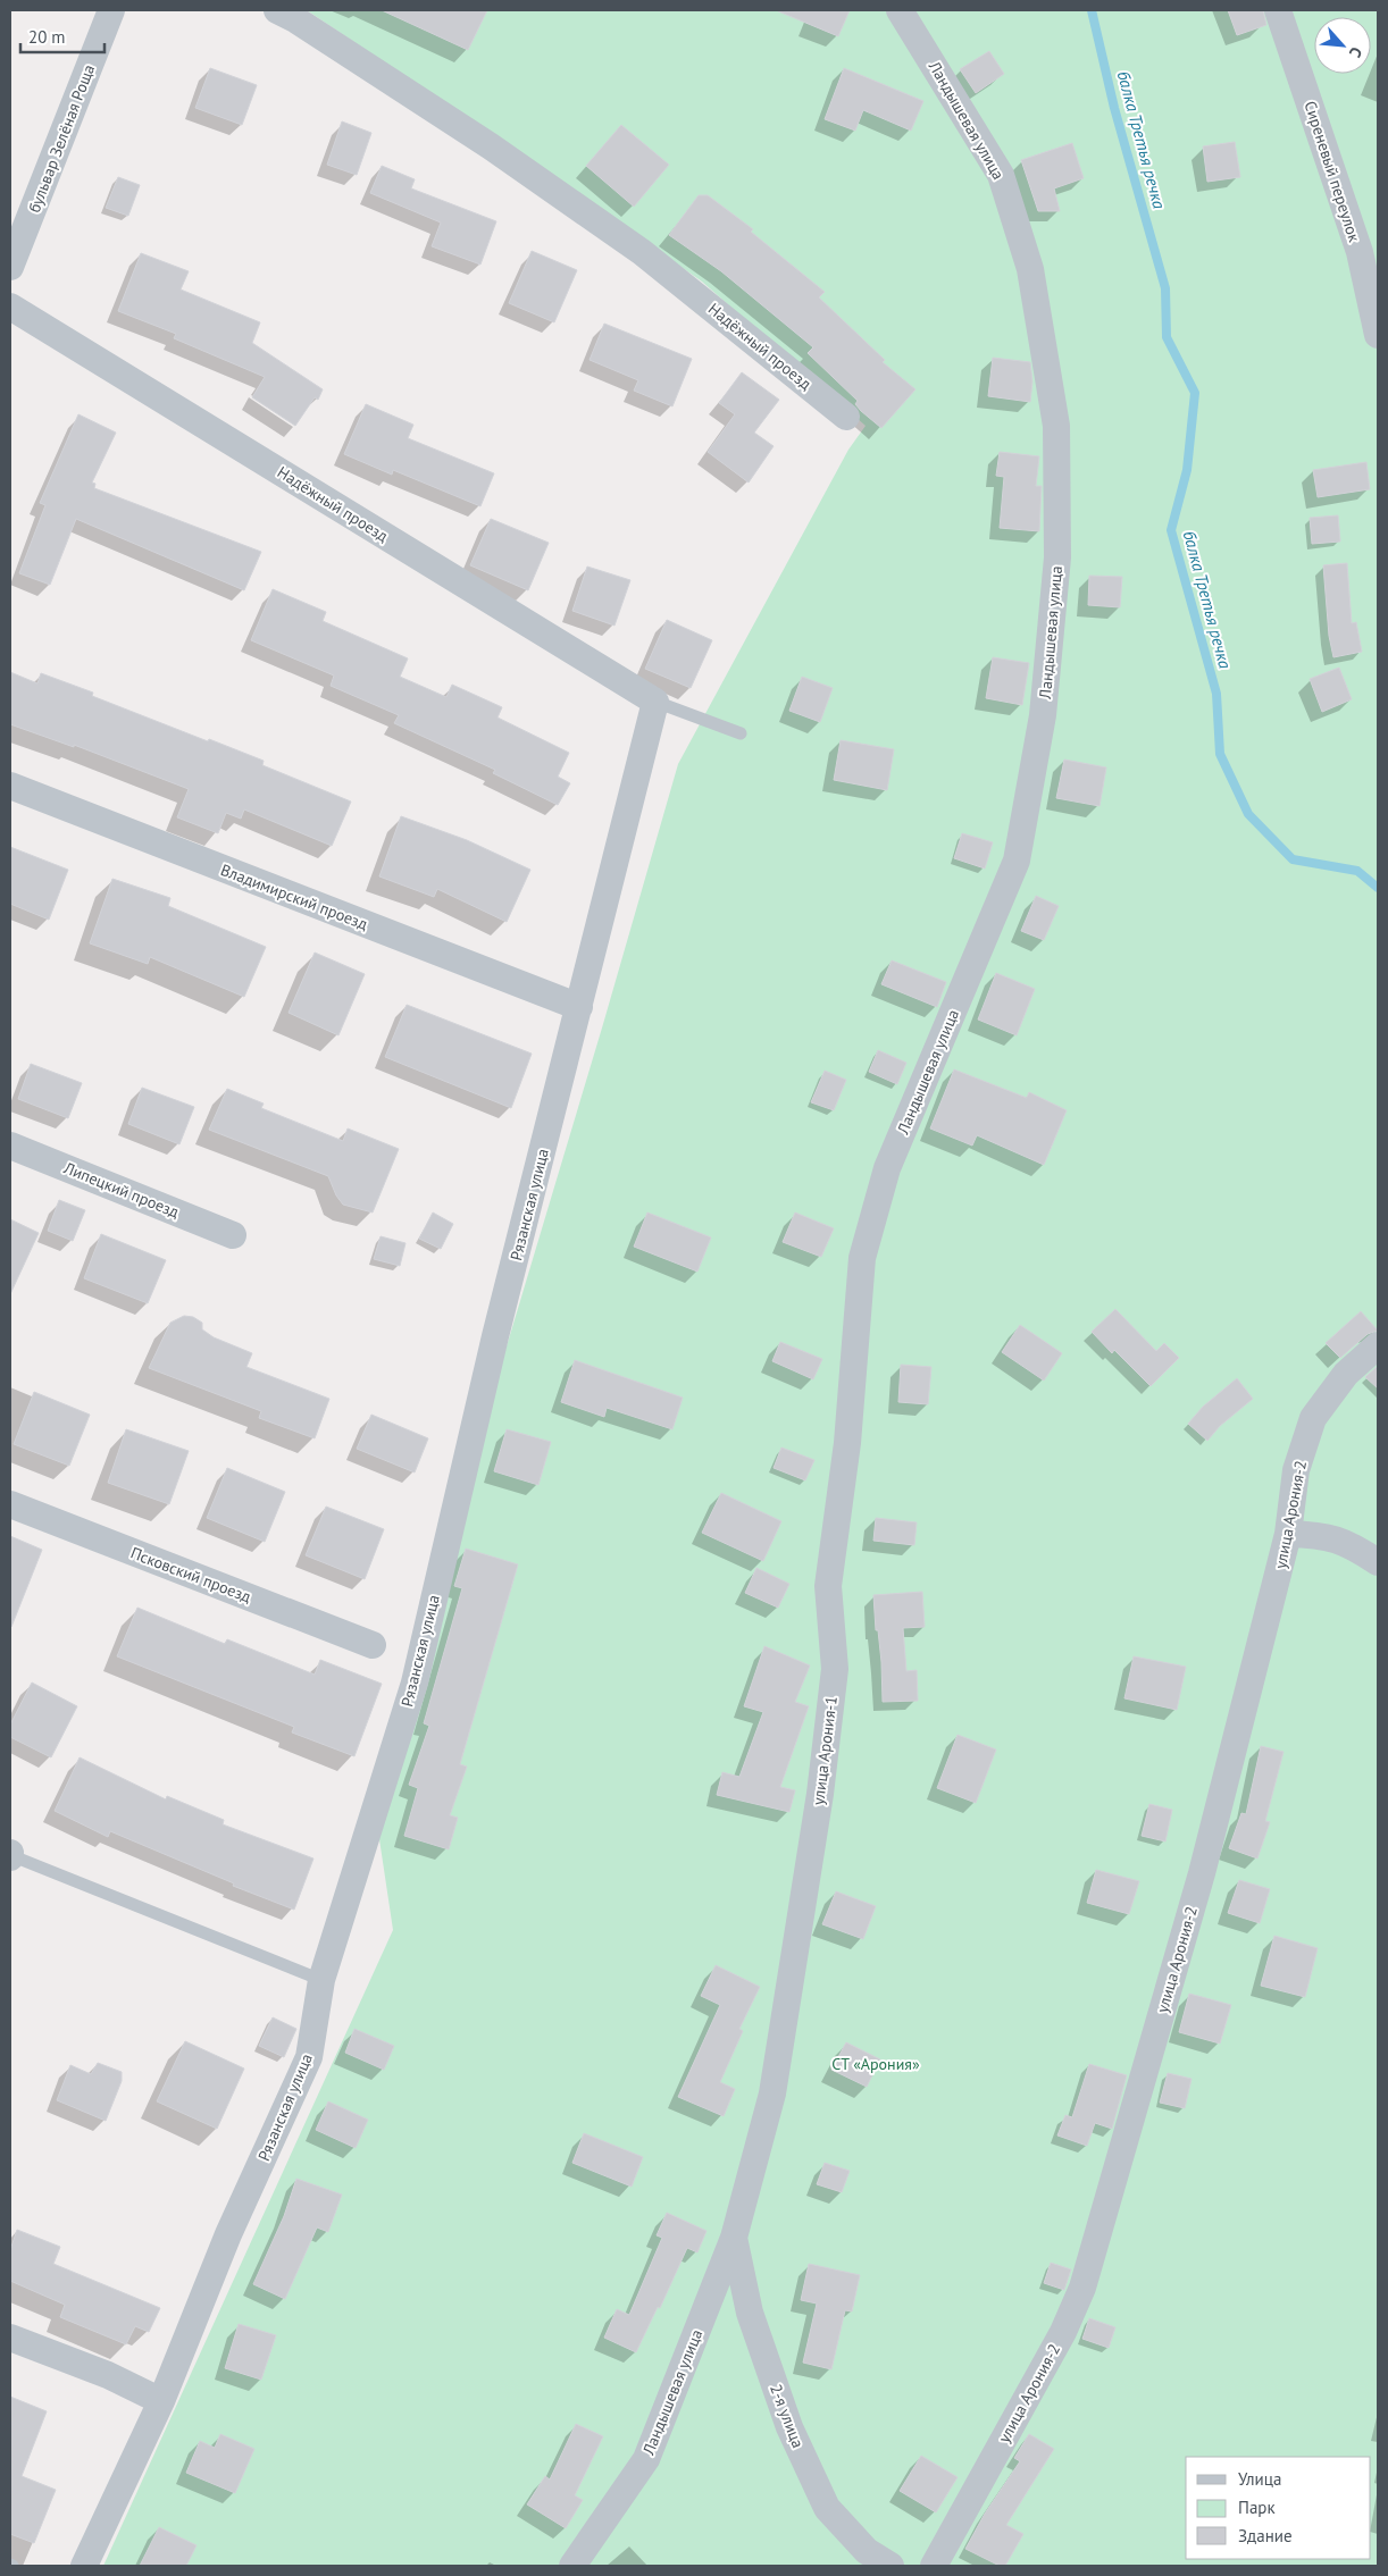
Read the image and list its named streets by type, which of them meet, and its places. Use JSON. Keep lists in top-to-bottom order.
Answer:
{
  "streets": {
    "street": [
      "Ландышевая улица",
      "бульвар Зелёная Роща",
      "Сиреневый переулок",
      "Надёжный проезд",
      "Владимирский проезд",
      "Липецкий проезд",
      "Рязанская улица",
      "улица Арония-2",
      "Псковский проезд",
      "улица Арония-1",
      "2-я улица"
    ]
  },
  "crossings": [
    ["Ландышевая улица", "улица Арония-1"],
    ["Ландышевая улица", "2-я улица"],
    ["Надёжный проезд", "Рязанская улица"],
    ["Владимирский проезд", "Рязанская улица"],
    ["улица Арония-1", "2-я улица"]
  ],
  "water": ["балка Третья речка"],
  "parks": ["СТ «Арония»"],
  "legend": ["Улица", "Парк", "Здание"],
  "scale_bar": "20 m",
  "north": "bottom right"
}
